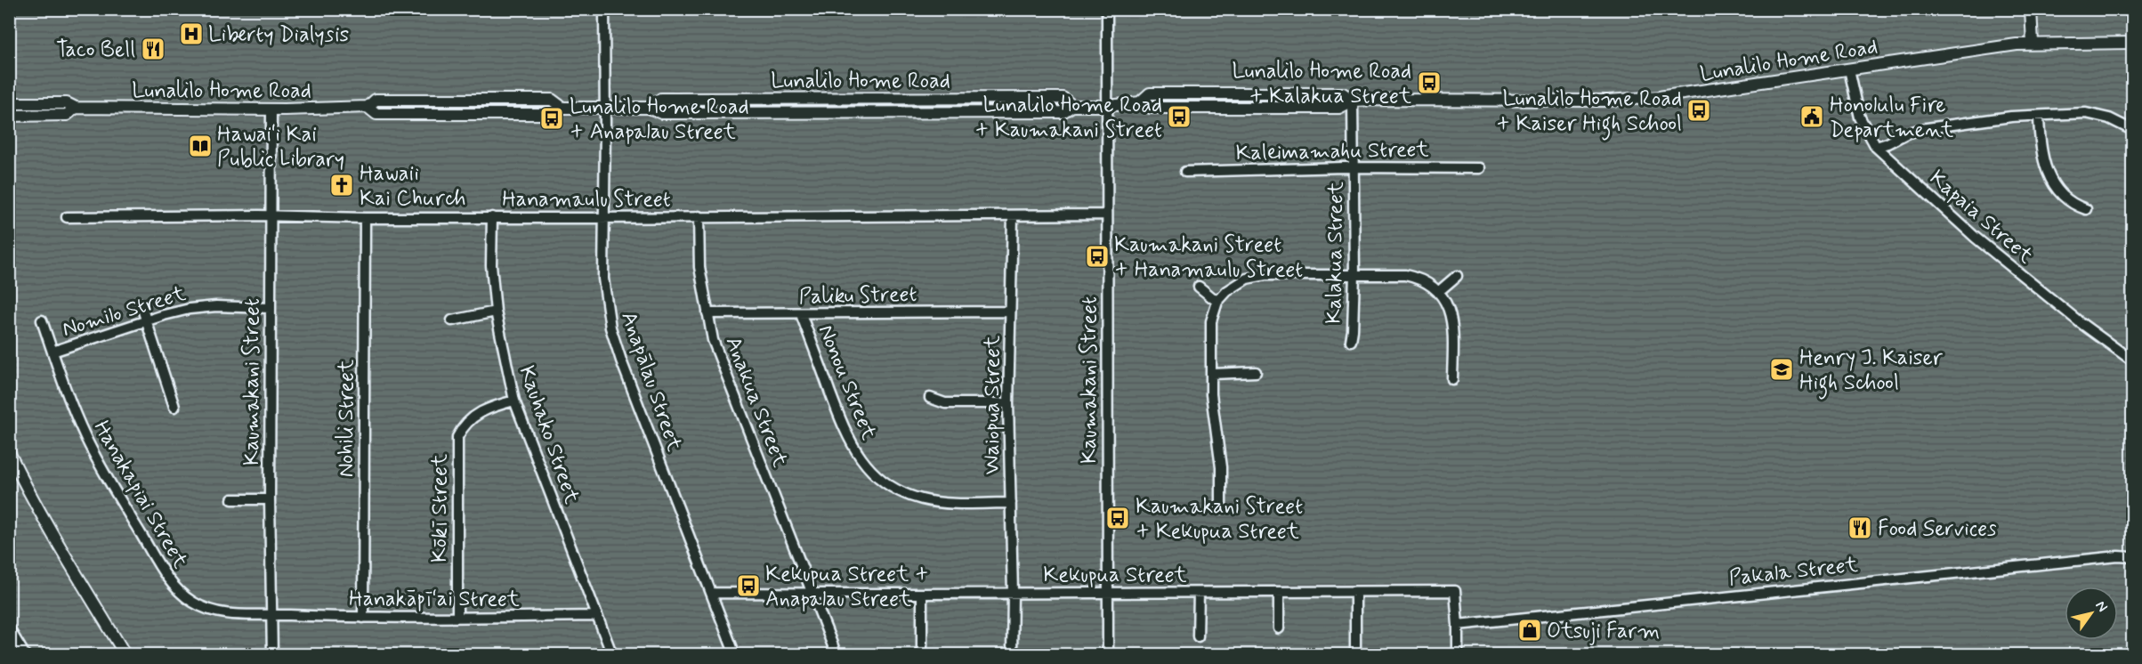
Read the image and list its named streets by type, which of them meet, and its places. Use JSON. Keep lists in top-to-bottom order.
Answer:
{
  "streets": {
    "main road": ["Lunalilo Home Road"],
    "street": [
      "Kaleimamahu Street",
      "Hanamaulu Street",
      "Kapaia Street",
      "Kalakua Street",
      "Paliku Street",
      "Nomilo Street",
      "Kaumakani Street",
      "Anapālau Street",
      "Nonou Street",
      "Anakua Street",
      "Waiopua Street",
      "Nohili Street",
      "Kauhako Street",
      "Hanakapiai Street",
      "Kōkī Street",
      "Pakala Street",
      "Kekupua Street",
      "Hanakāpī‘ai Street"
    ]
  },
  "crossings": [
    ["Lunalilo Home Road", "Kapaia Street"],
    ["Lunalilo Home Road", "Kalakua Street"],
    ["Lunalilo Home Road", "Kaumakani Street"],
    ["Lunalilo Home Road", "Anapālau Street"],
    ["Kaleimamahu Street", "Kalakua Street"],
    ["Hanamaulu Street", "Kaumakani Street"],
    ["Hanamaulu Street", "Anapālau Street"],
    ["Hanamaulu Street", "Anakua Street"],
    ["Hanamaulu Street", "Waiopua Street"],
    ["Hanamaulu Street", "Nohili Street"],
    ["Hanamaulu Street", "Kauhako Street"],
    ["Paliku Street", "Nonou Street"],
    ["Paliku Street", "Anakua Street"],
    ["Paliku Street", "Waiopua Street"],
    ["Nomilo Street", "Kaumakani Street"],
    ["Nomilo Street", "Hanakapiai Street"],
    ["Kaumakani Street", "Hanakapiai Street"],
    ["Kaumakani Street", "Kekupua Street"],
    ["Kaumakani Street", "Hanakāpī‘ai Street"],
    ["Anapālau Street", "Kekupua Street"],
    ["Nonou Street", "Waiopua Street"],
    ["Anakua Street", "Kekupua Street"],
    ["Waiopua Street", "Kekupua Street"],
    ["Nohili Street", "Hanakāpī‘ai Street"],
    ["Kauhako Street", "Kōkī Street"],
    ["Kauhako Street", "Hanakāpī‘ai Street"],
    ["Hanakapiai Street", "Hanakāpī‘ai Street"],
    ["Kōkī Street", "Hanakāpī‘ai Street"],
    ["Pakala Street", "Kekupua Street"]
  ],
  "places": {
    "hospital": ["Liberty Dialysis"],
    "restaurant": ["Taco Bell", "Food Services"],
    "bus stop": [
      "Lunalilo Home Road + Kalakua Street",
      "Lunalilo Home Road + Kaiser High School",
      "Lunalilo Home Road + Kaumakani Street",
      "Lunalilo Home Road + Anapalau Street",
      "Kaumakani Street + Hanamaulu Street",
      "Kaumakani Street + Kekupua Street",
      "Kekupua Street + Anapalau Street"
    ],
    "public building": ["Honolulu Fire Department"],
    "library": ["Hawaiʻi Kai Public Library"],
    "church": ["Hawaii Kai Church"],
    "school or university": ["Henry J. Kaiser High School"],
    "shop": ["Otsuji Farm"]
  },
  "north": "top right"
}
